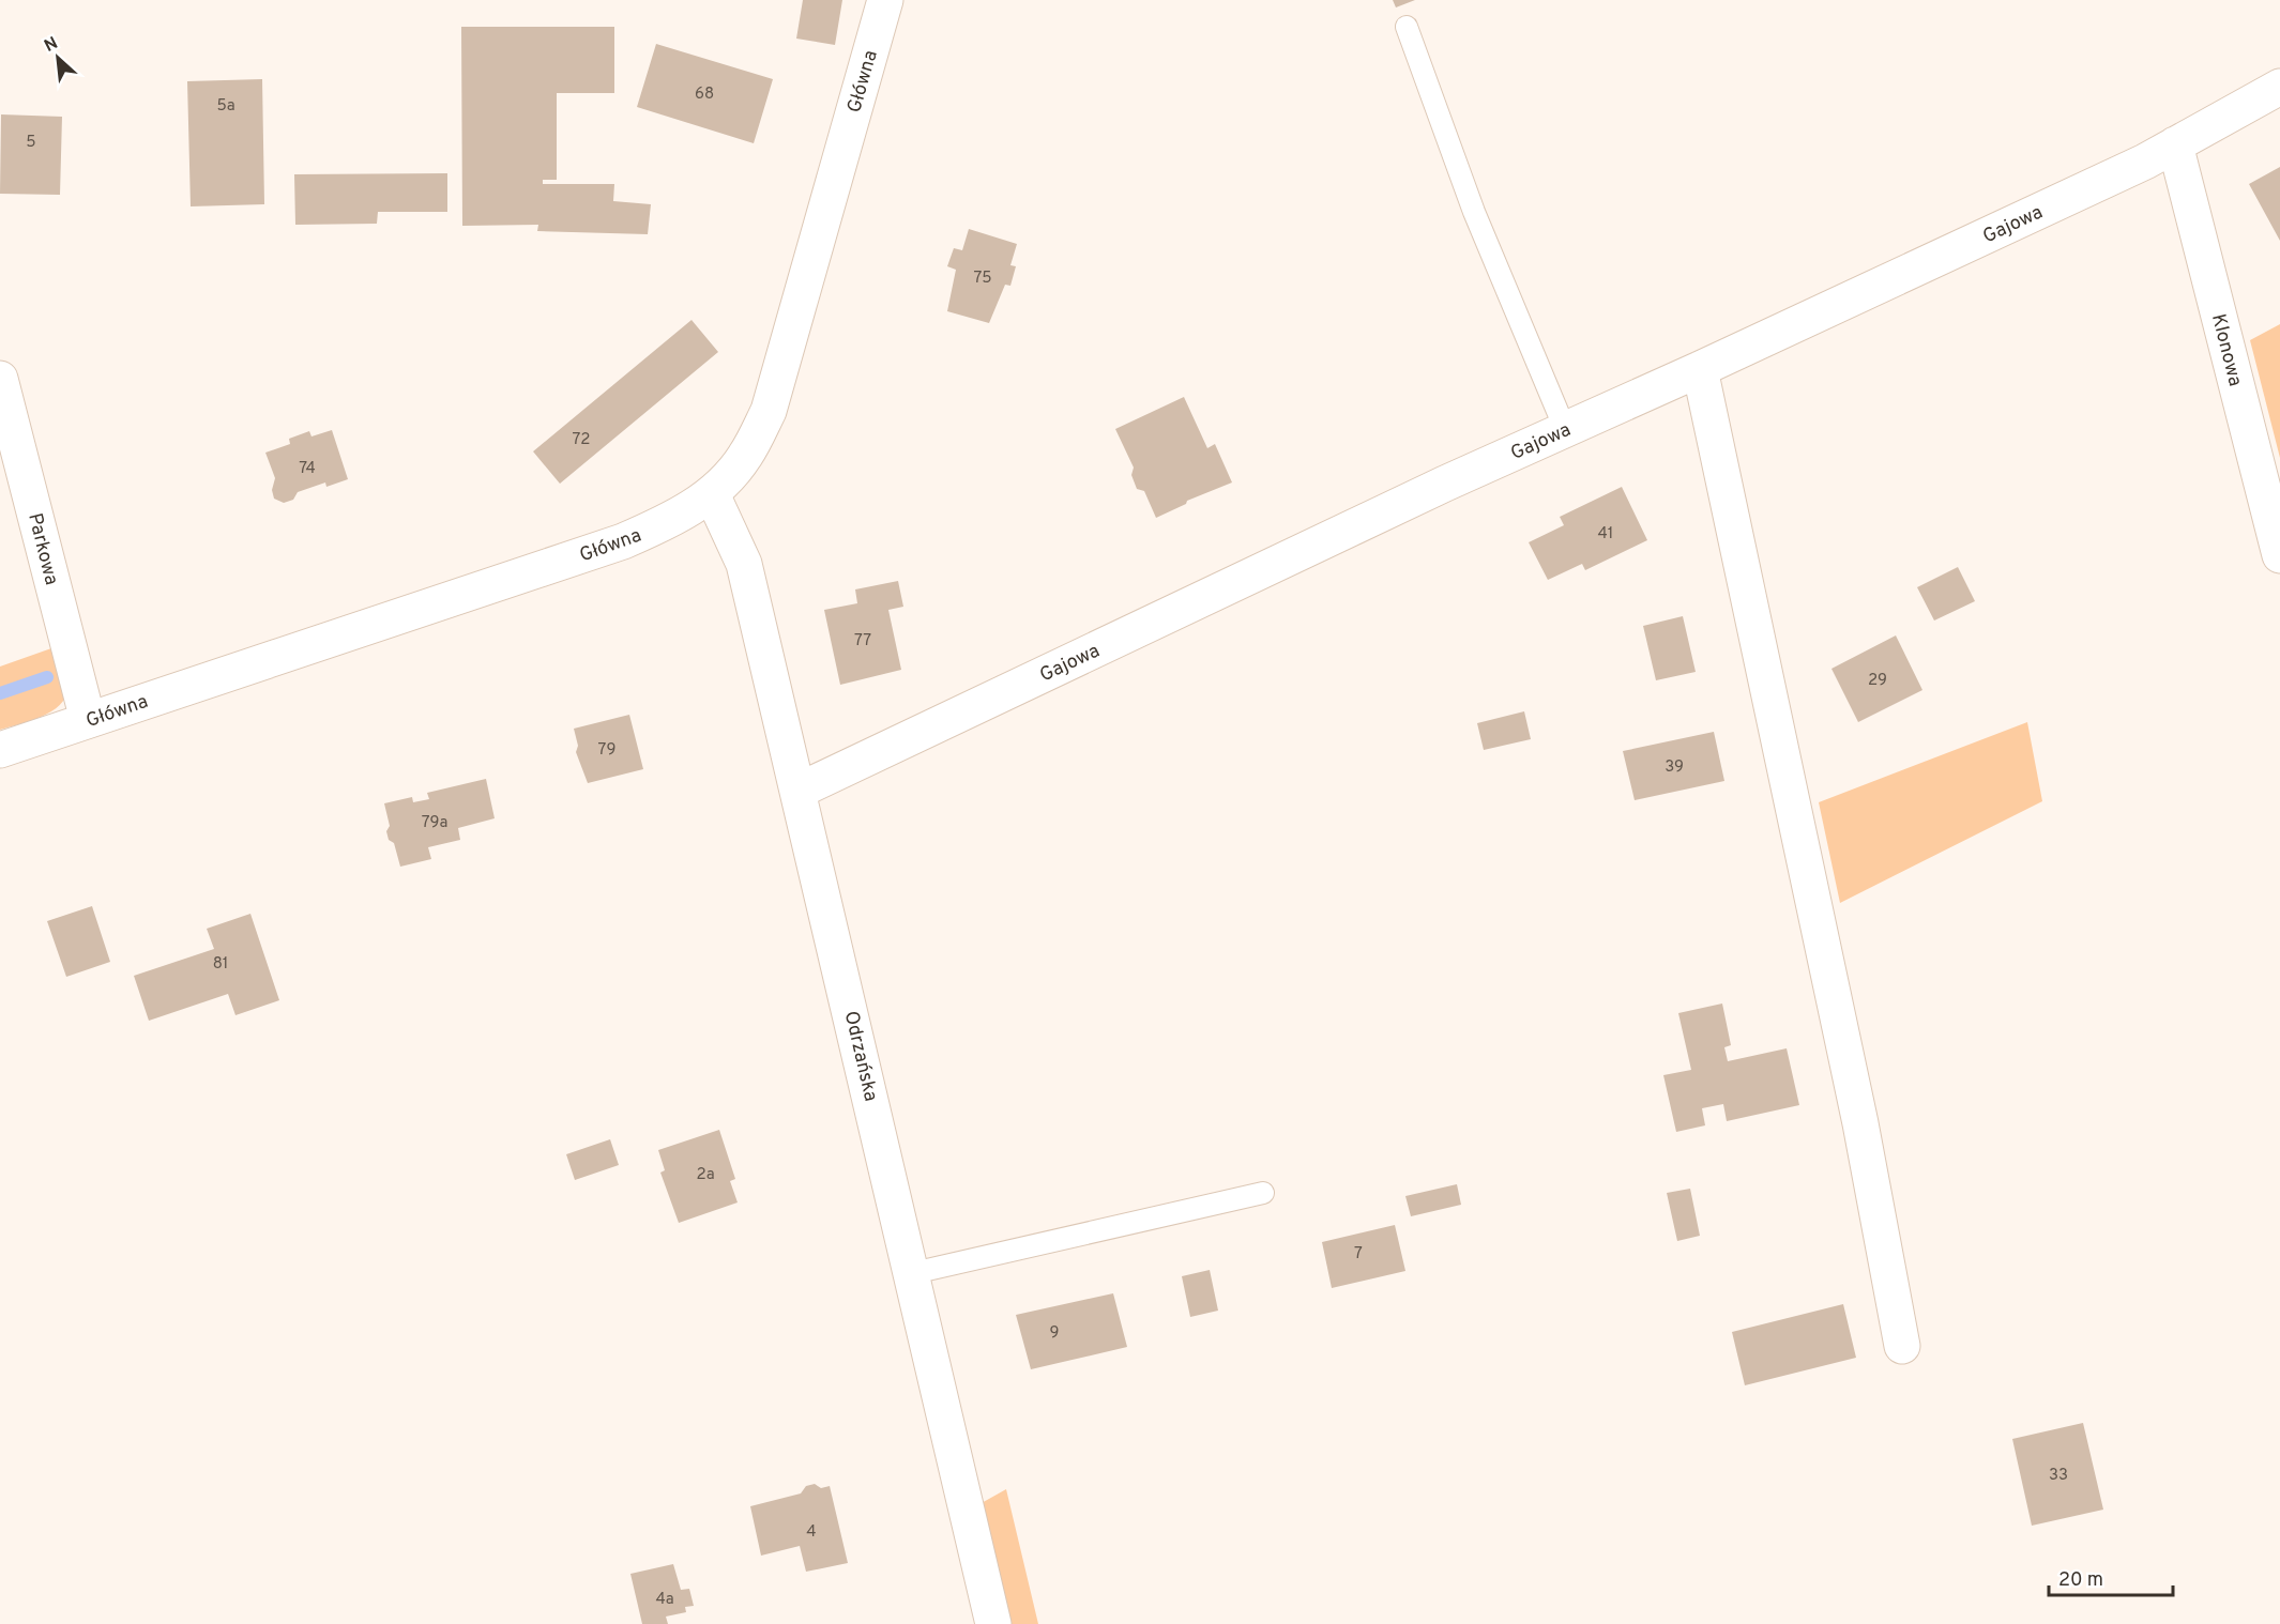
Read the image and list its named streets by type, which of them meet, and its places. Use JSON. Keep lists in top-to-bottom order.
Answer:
{
  "streets": {
    "street": [
      "Główna",
      "Gajowa",
      "Klonowa",
      "Parkowa",
      "Odrzańska"
    ]
  },
  "crossings": [
    ["Główna", "Parkowa"],
    ["Główna", "Odrzańska"],
    ["Gajowa", "Klonowa"],
    ["Gajowa", "Odrzańska"]
  ],
  "house_numbers": [
    "68",
    "5a",
    "5",
    "75",
    "72",
    "74",
    "41",
    "77",
    "29",
    "79",
    "39",
    "79a",
    "81",
    "2a",
    "7",
    "9",
    "33",
    "4",
    "4a"
  ],
  "scale_bar": "20 m",
  "north": "top left"
}
